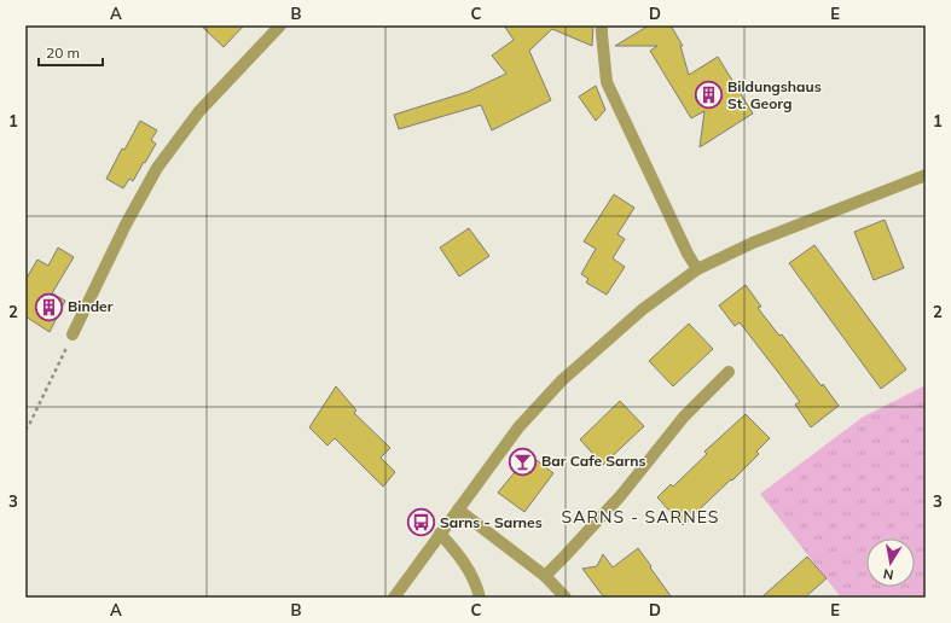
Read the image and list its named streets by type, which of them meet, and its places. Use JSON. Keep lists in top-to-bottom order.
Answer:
{
  "districts": ["SARNS - SARNES"],
  "places": {
    "building": ["Bildungshaus St. Georg", "Binder"],
    "bar": ["Bar Cafe Sarns"],
    "bus stop": ["Sarns - Sarnes"]
  },
  "scale_bar": "20 m",
  "north": "bottom",
  "grid": {
    "columns": [
      "A",
      "B",
      "C",
      "D",
      "E"
    ],
    "rows": ["1", "2", "3"]
  }
}
